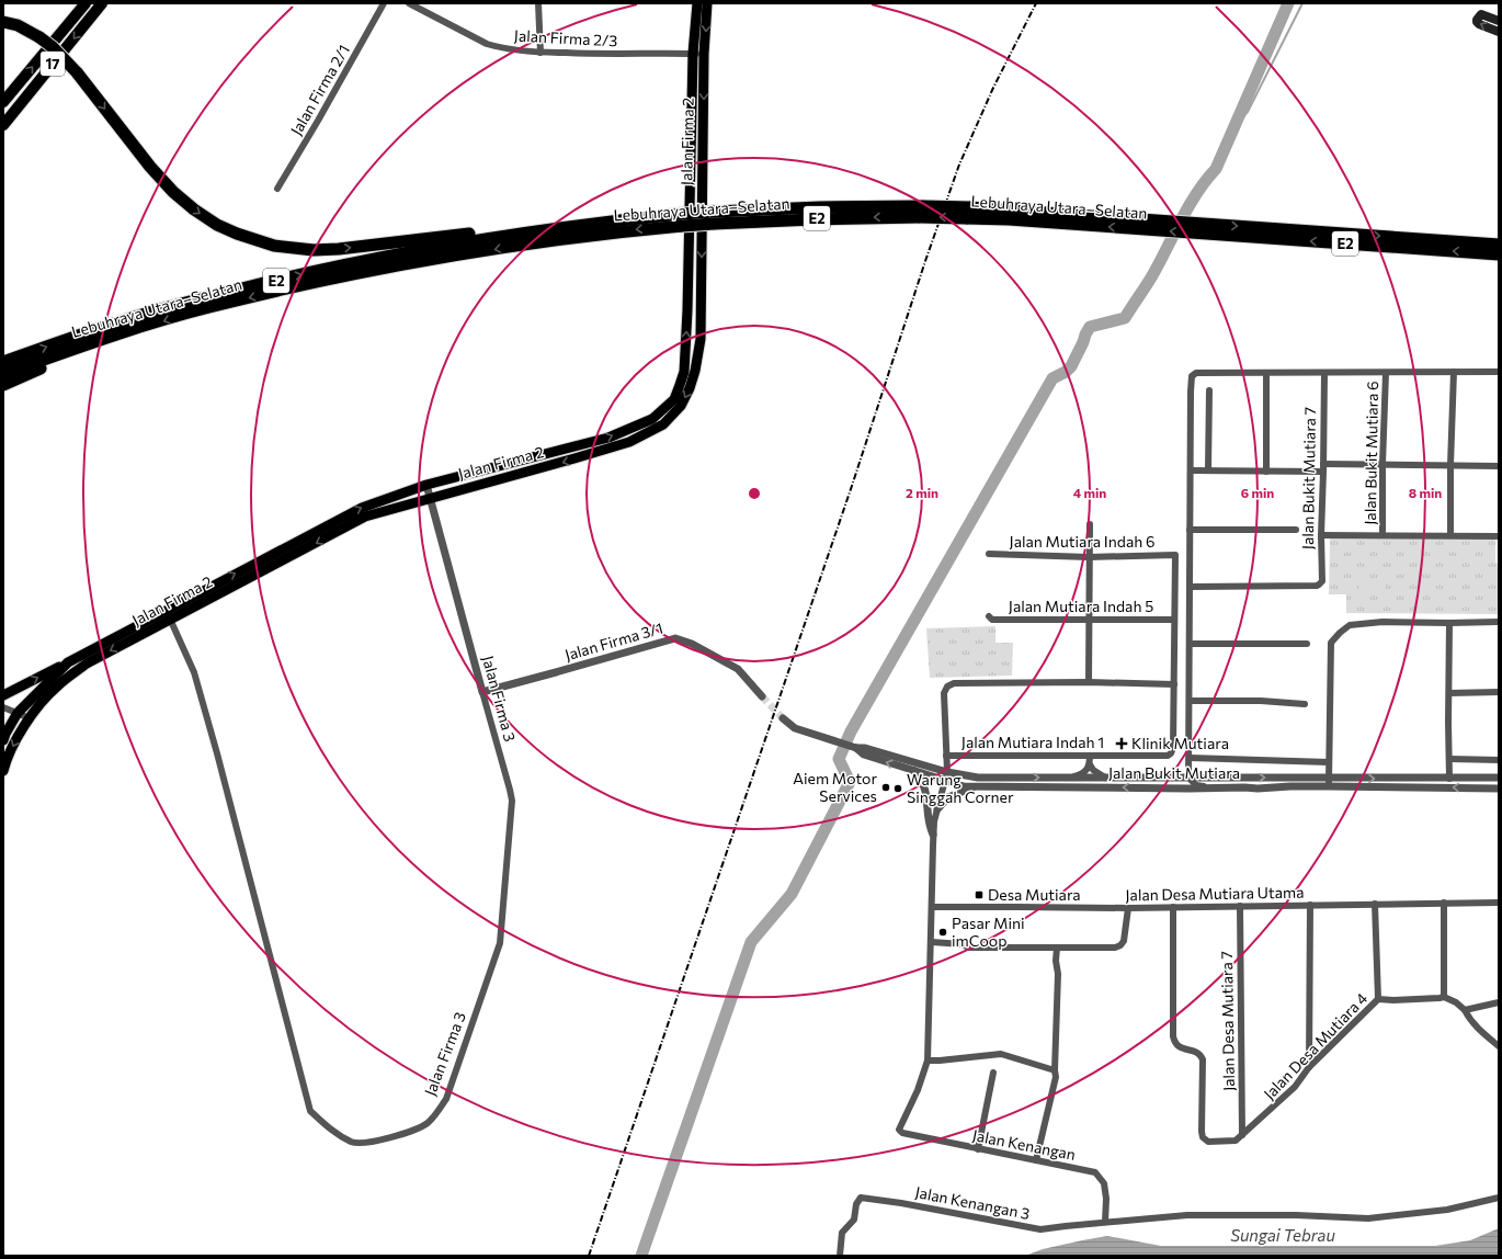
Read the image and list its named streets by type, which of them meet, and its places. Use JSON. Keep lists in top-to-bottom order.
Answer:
{
  "streets": {
    "highway": ["17", "Lebuhraya Utara–Selatan", "E2"],
    "main road": ["Jalan Firma 2"],
    "street": [
      "Jalan Firma 2/3",
      "Jalan Firma 2/1",
      "Jalan Bukit Mutiara 6",
      "Jalan Bukit Mutiara 7",
      "Jalan Mutiara Indah 6",
      "Jalan Mutiara Indah 5",
      "Jalan Firma 3/1",
      "Jalan Firma 3",
      "Jalan Mutiara Indah 1",
      "Jalan Bukit Mutiara",
      "Jalan Desa Mutiara Utama",
      "Jalan Desa Mutiara 7",
      "Jalan Desa Mutiara 4",
      "Jalan Kenangan",
      "Jalan Kenangan 3"
    ]
  },
  "crossings": [
    ["Jalan Firma 2/3", "Jalan Firma 2"],
    ["Jalan Firma 2", "Jalan Firma 3"],
    ["Jalan Mutiara Indah 6", "Jalan Mutiara Indah 5"],
    ["Jalan Firma 3/1", "Jalan Firma 3"],
    ["Jalan Desa Mutiara Utama", "Jalan Desa Mutiara 7"],
    ["Jalan Desa Mutiara Utama", "Jalan Desa Mutiara 4"],
    ["Jalan Desa Mutiara 7", "Jalan Desa Mutiara 4"],
    ["Jalan Kenangan", "Jalan Kenangan 3"]
  ],
  "water": ["Sungai Tebrau"],
  "places": {
    "health": ["Klinik Mutiara"],
    "other": ["Aiem Motor Services", "Warung Singgah Corner", "Pasar Mini imCoop"],
    "transit": ["Desa Mutiara"]
  },
  "rings": [
    "2 min",
    "4 min",
    "6 min",
    "8 min"
  ]
}
